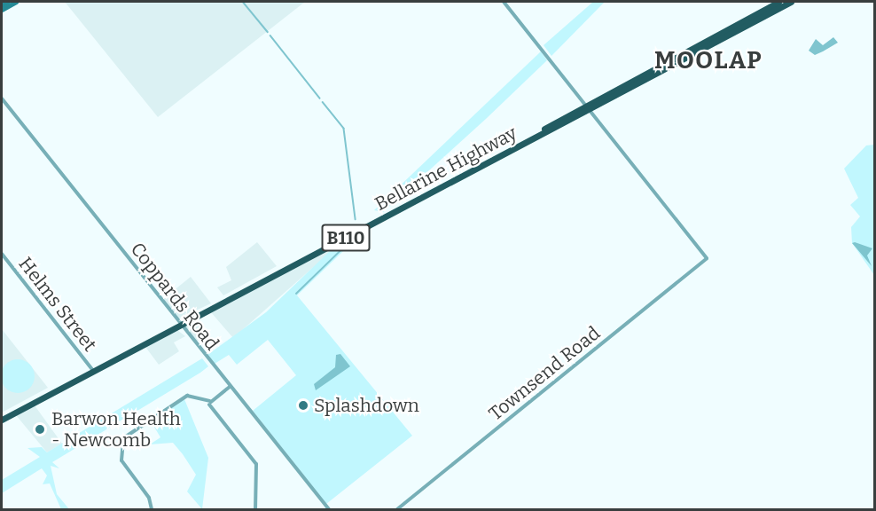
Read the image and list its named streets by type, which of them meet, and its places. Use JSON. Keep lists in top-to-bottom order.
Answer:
{
  "streets": {
    "highway": ["Bellarine Highway", "B110"],
    "street": ["Coppards Road", "Helms Street", "Townsend Road"]
  },
  "crossings": [
    ["Bellarine Highway", "Coppards Road"],
    ["Bellarine Highway", "Helms Street"],
    ["Bellarine Highway", "Townsend Road"]
  ],
  "districts": ["MOOLAP"],
  "places": ["Splashdown", "Barwon Health - Newcomb"]
}
